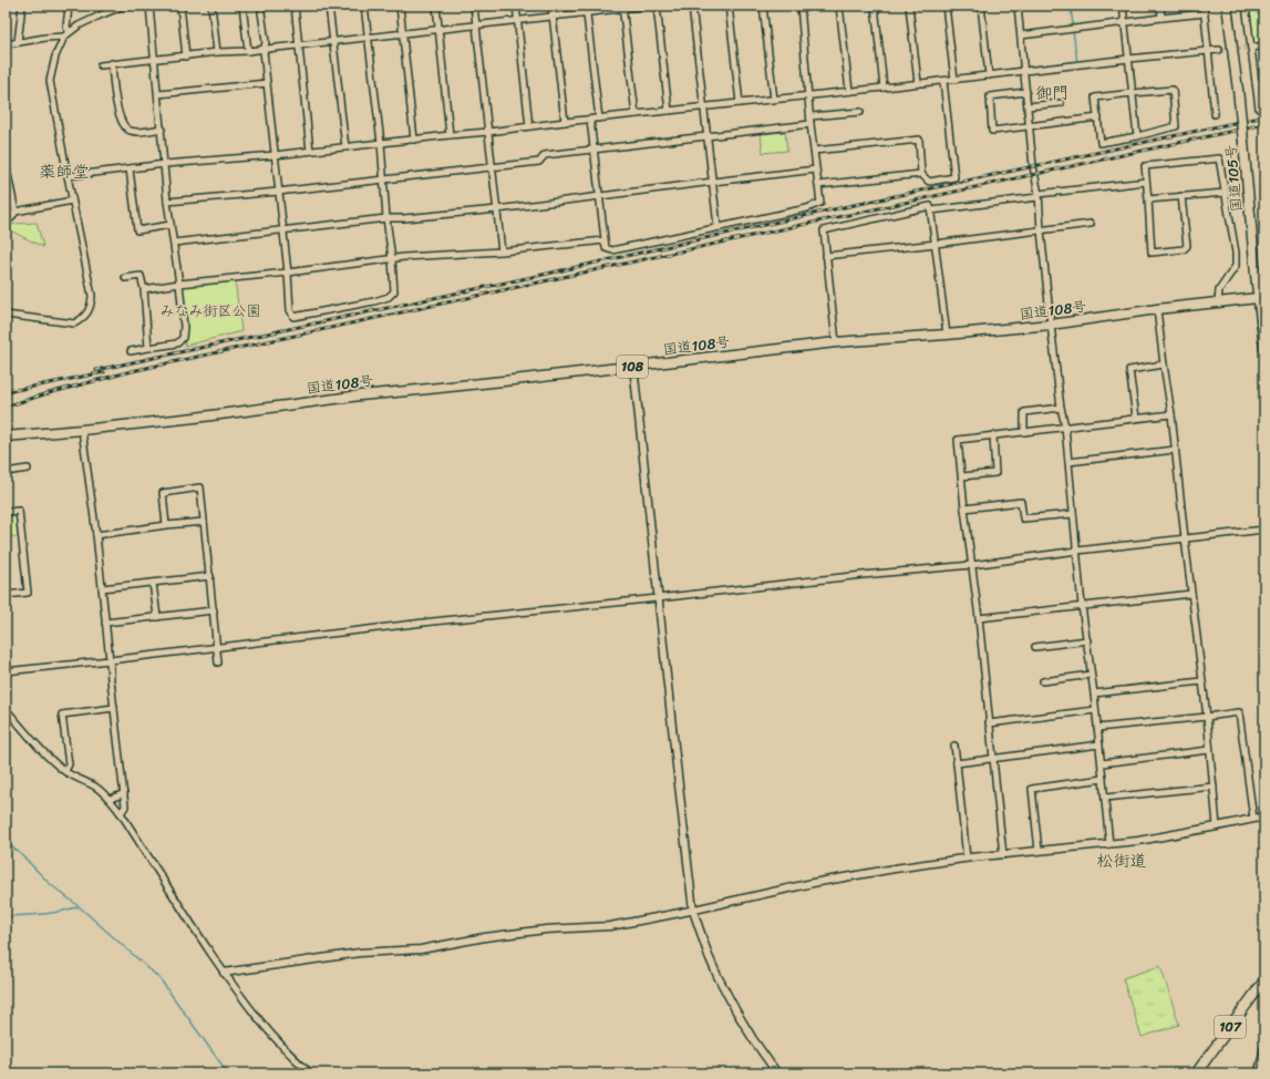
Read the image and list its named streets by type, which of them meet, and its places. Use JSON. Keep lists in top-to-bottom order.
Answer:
{
  "streets": {
    "highway": [
      "国道105号",
      "国道108号",
      "108",
      "107"
    ]
  },
  "crossings": [
    ["国道105号", "国道108号"]
  ],
  "districts": ["御門", "薬師堂", "松街道"],
  "parks": ["みなみ街区公園"]
}
